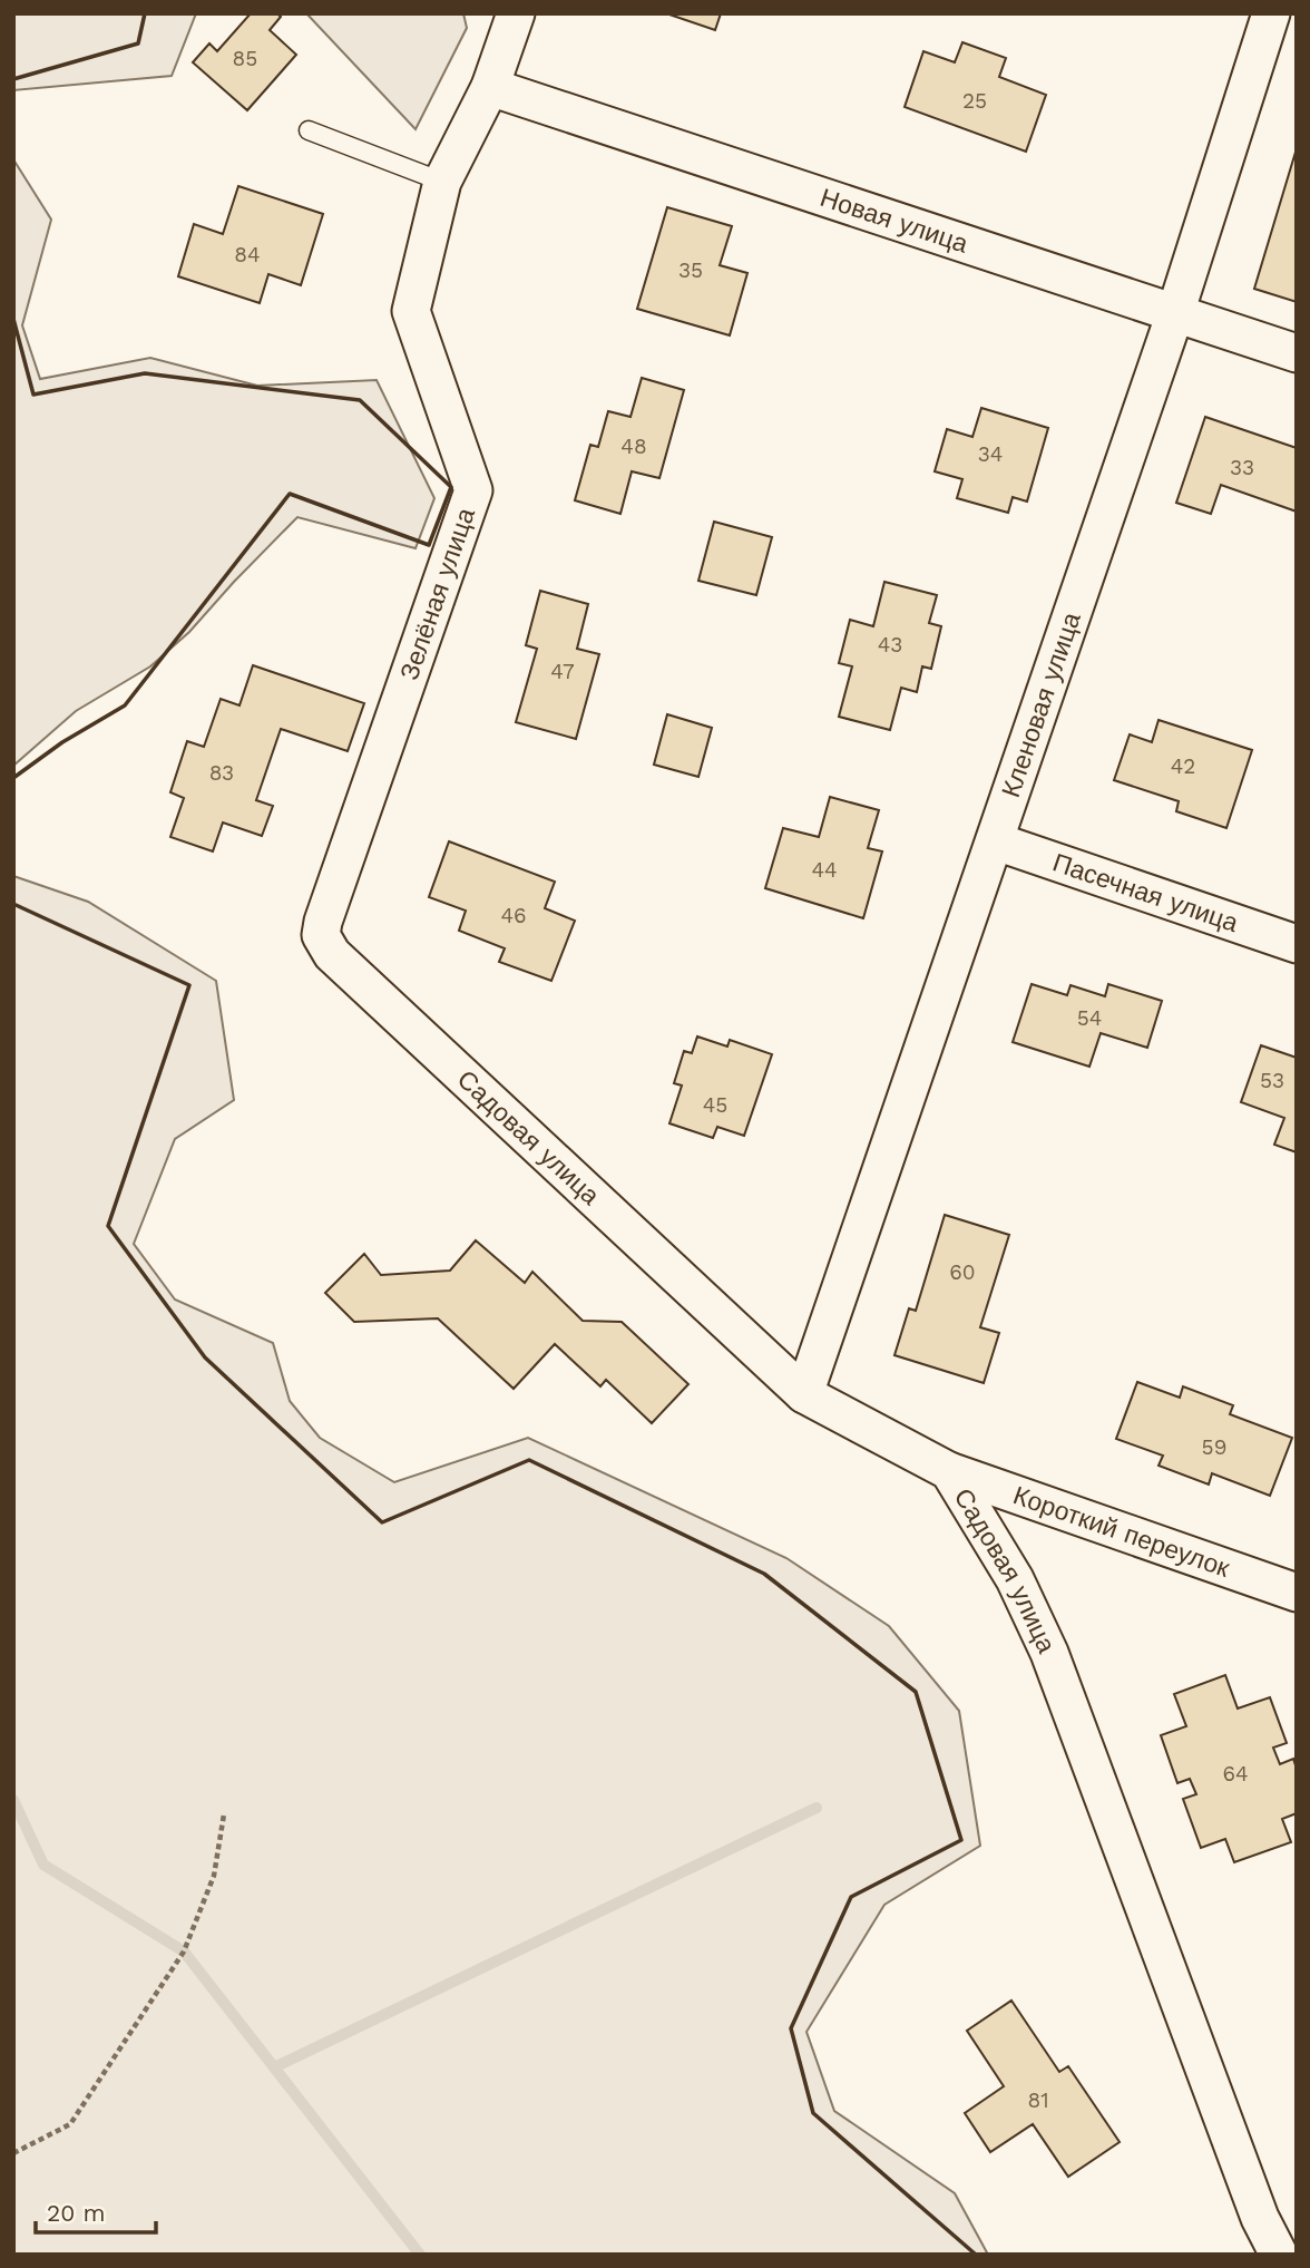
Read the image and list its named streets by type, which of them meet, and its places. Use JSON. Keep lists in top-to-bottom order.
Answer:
{
  "streets": {
    "street": [
      "Новая улица",
      "Зелёная улица",
      "Кленовая улица",
      "Пасечная улица",
      "Садовая улица",
      "Короткий переулок"
    ]
  },
  "crossings": [
    ["Новая улица", "Зелёная улица"],
    ["Новая улица", "Кленовая улица"],
    ["Зелёная улица", "Садовая улица"],
    ["Кленовая улица", "Пасечная улица"],
    ["Кленовая улица", "Садовая улица"],
    ["Садовая улица", "Короткий переулок"]
  ],
  "house_numbers": [
    "85",
    "25",
    "84",
    "35",
    "48",
    "34",
    "33",
    "43",
    "47",
    "42",
    "83",
    "44",
    "46",
    "54",
    "53",
    "45",
    "60",
    "59",
    "64",
    "81"
  ],
  "scale_bar": "20 m"
}
